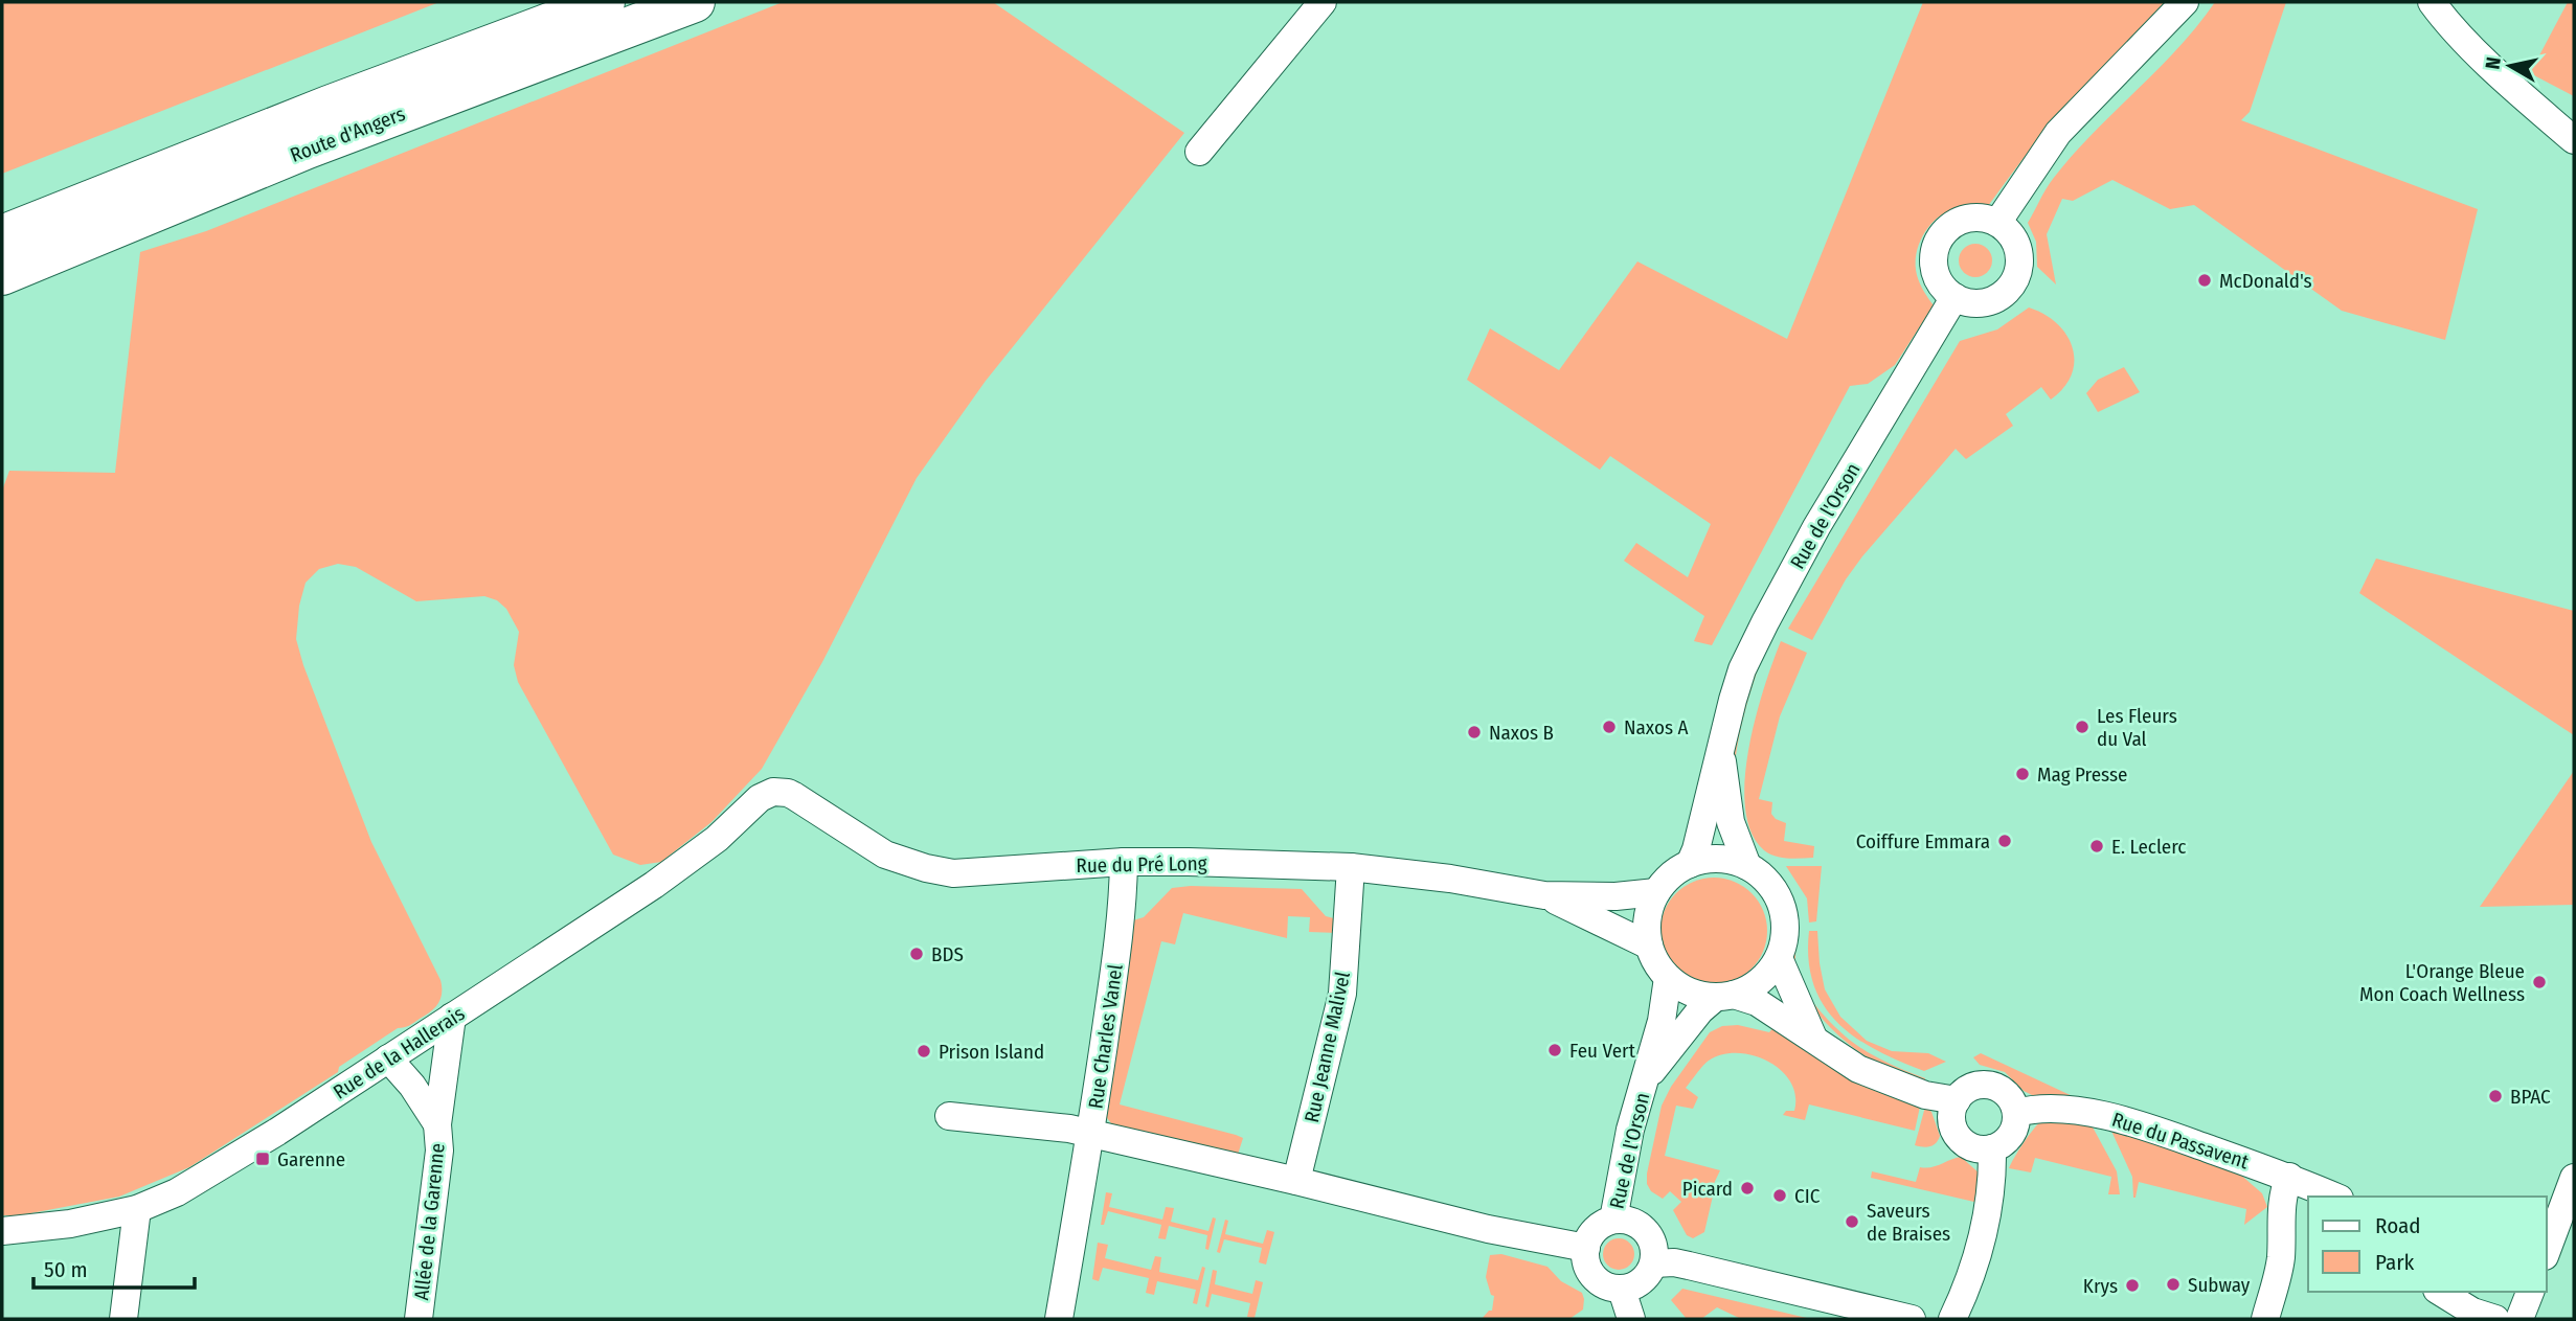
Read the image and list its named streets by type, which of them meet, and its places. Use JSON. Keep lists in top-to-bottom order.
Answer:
{
  "streets": {
    "highway": ["Route d'Angers"],
    "street": [
      "Rue de l'Orson",
      "Rue du Pré Long",
      "Rue Charles Vanel",
      "Rue Jeanne Malivel",
      "Rue de la Hallerais",
      "Rue du Passavent",
      "Allée de la Garenne"
    ]
  },
  "crossings": [
    ["Rue de l'Orson", "Rue du Pré Long"],
    ["Rue de l'Orson", "Rue Charles Vanel"],
    ["Rue du Pré Long", "Rue Charles Vanel"],
    ["Rue du Pré Long", "Rue Jeanne Malivel"],
    ["Rue du Pré Long", "Rue de la Hallerais"],
    ["Rue Charles Vanel", "Rue Jeanne Malivel"],
    ["Rue de la Hallerais", "Allée de la Garenne"]
  ],
  "places": {
    "other": [
      "McDonald's",
      "Naxos A",
      "Les Fleurs du Val",
      "Naxos B",
      "Mag Presse",
      "Coiffure Emmara",
      "E. Leclerc",
      "BDS",
      "L'Orange Bleue Mon Coach Wellness",
      "Feu Vert",
      "Prison Island",
      "BPAC",
      "Picard",
      "CIC",
      "Saveurs de Braises",
      "Subway",
      "Krys"
    ],
    "transit": ["Garenne"]
  },
  "legend": ["Road", "Park"],
  "scale_bar": "50 m",
  "north": "left"
}
